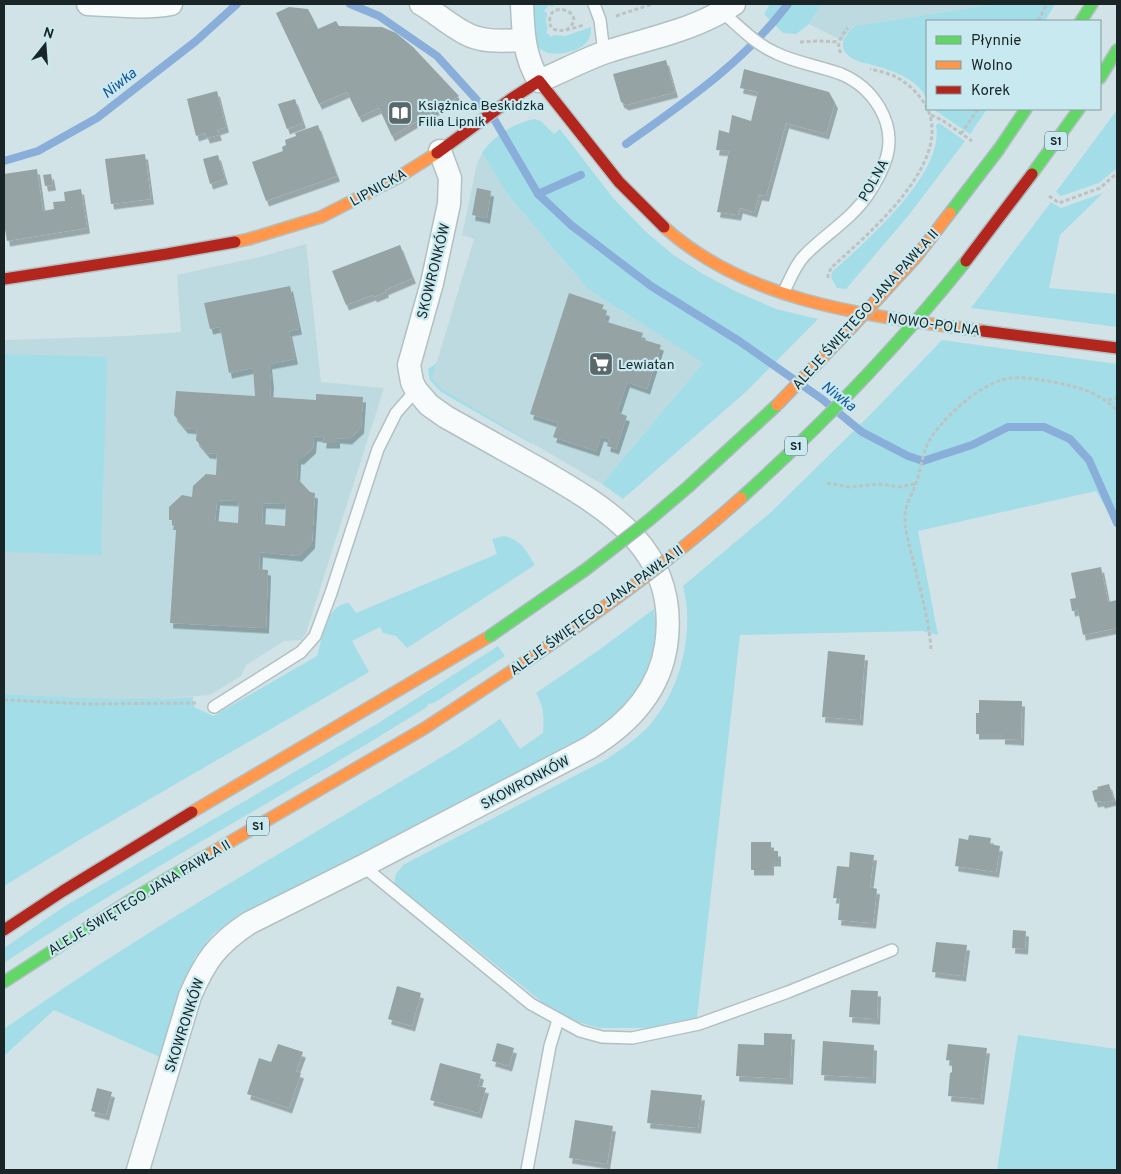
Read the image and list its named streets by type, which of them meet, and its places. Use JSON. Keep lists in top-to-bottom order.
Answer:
{
  "streets": {
    "main road": [
      "S1",
      "LIPNICKA",
      "ALEJE ŚWIĘTEGO JANA PAWŁA II",
      "NOWO-POLNA"
    ],
    "street": ["SKOWRONKÓW"],
    "lane": ["POLNA"]
  },
  "crossings": [
    ["POLNA", "LIPNICKA"],
    ["POLNA", "NOWO-POLNA"],
    ["LIPNICKA", "SKOWRONKÓW"],
    ["LIPNICKA", "NOWO-POLNA"]
  ],
  "water": ["Niwka"],
  "places": {
    "library": ["Książnica Beskidzka Filia Lipnik"],
    "supermarket": ["Lewiatan"]
  },
  "legend": ["Płynnie", "Wolno", "Korek"],
  "north": "top"
}
